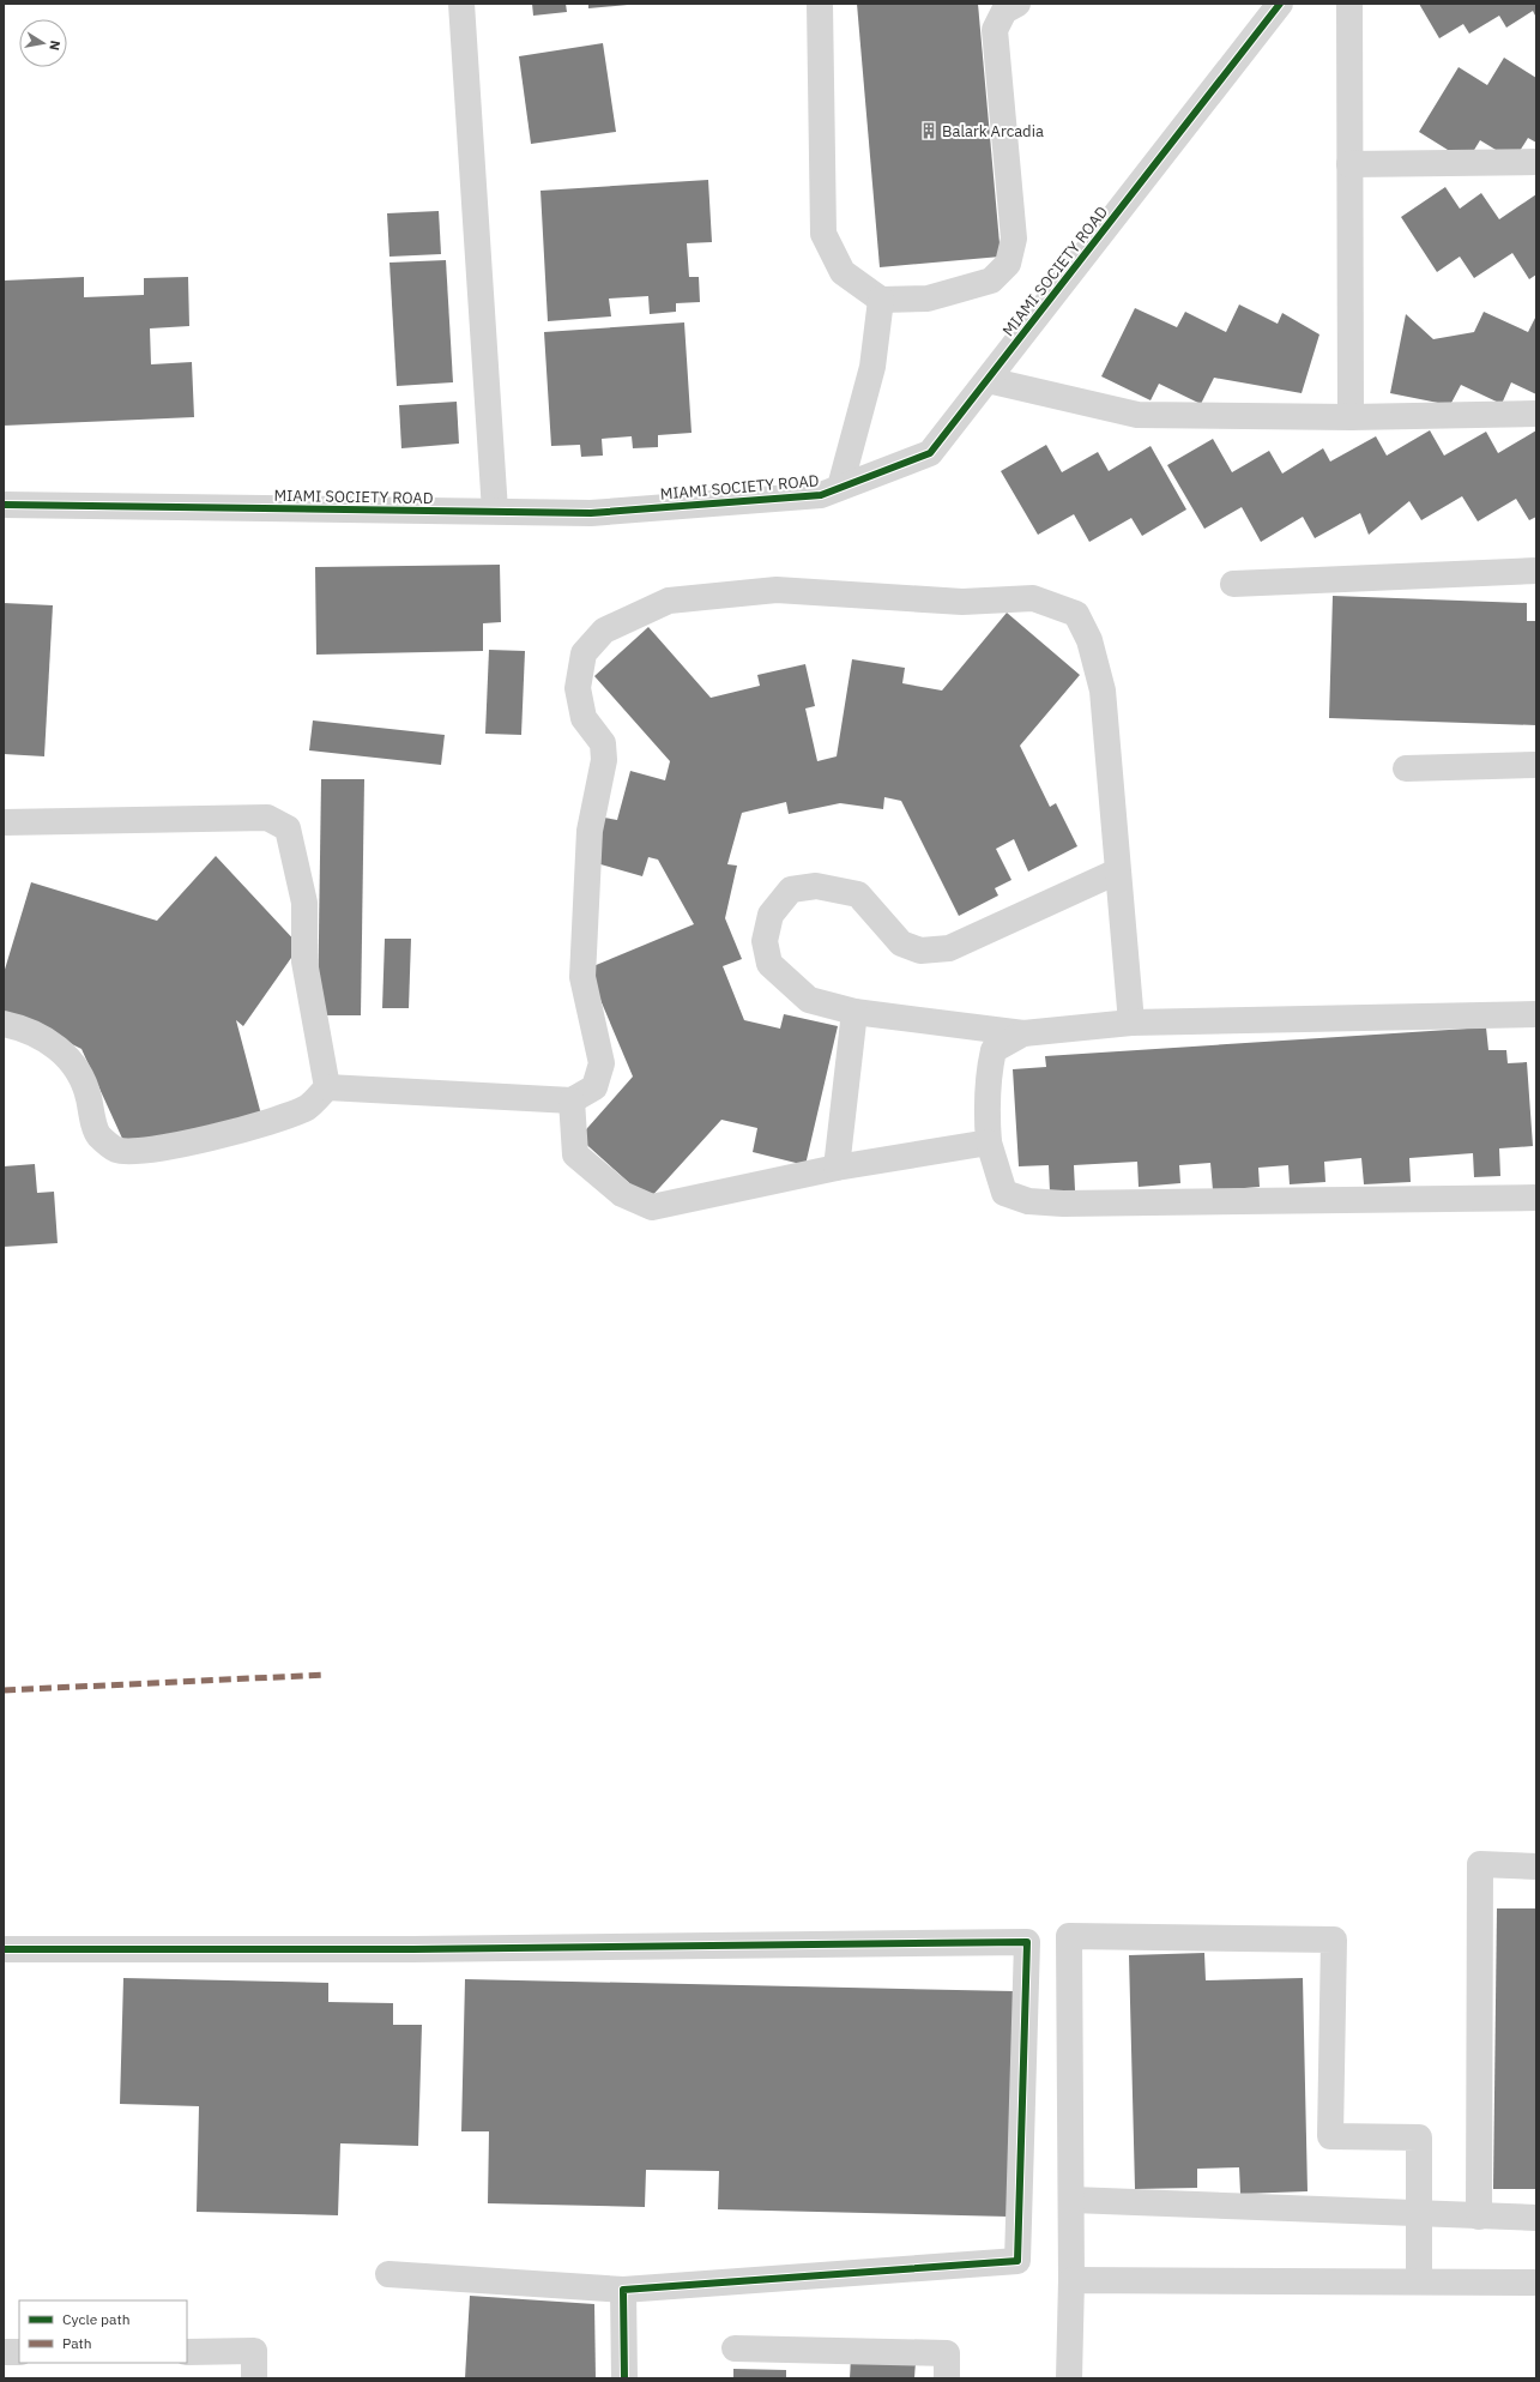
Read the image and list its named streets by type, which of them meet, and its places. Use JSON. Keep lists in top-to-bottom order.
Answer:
{
  "streets": {
    "street": ["MIAMI SOCIETY ROAD"]
  },
  "places": {
    "building": ["Balark Arcadia"]
  },
  "legend": ["Cycle path", "Path"],
  "north": "right"
}
